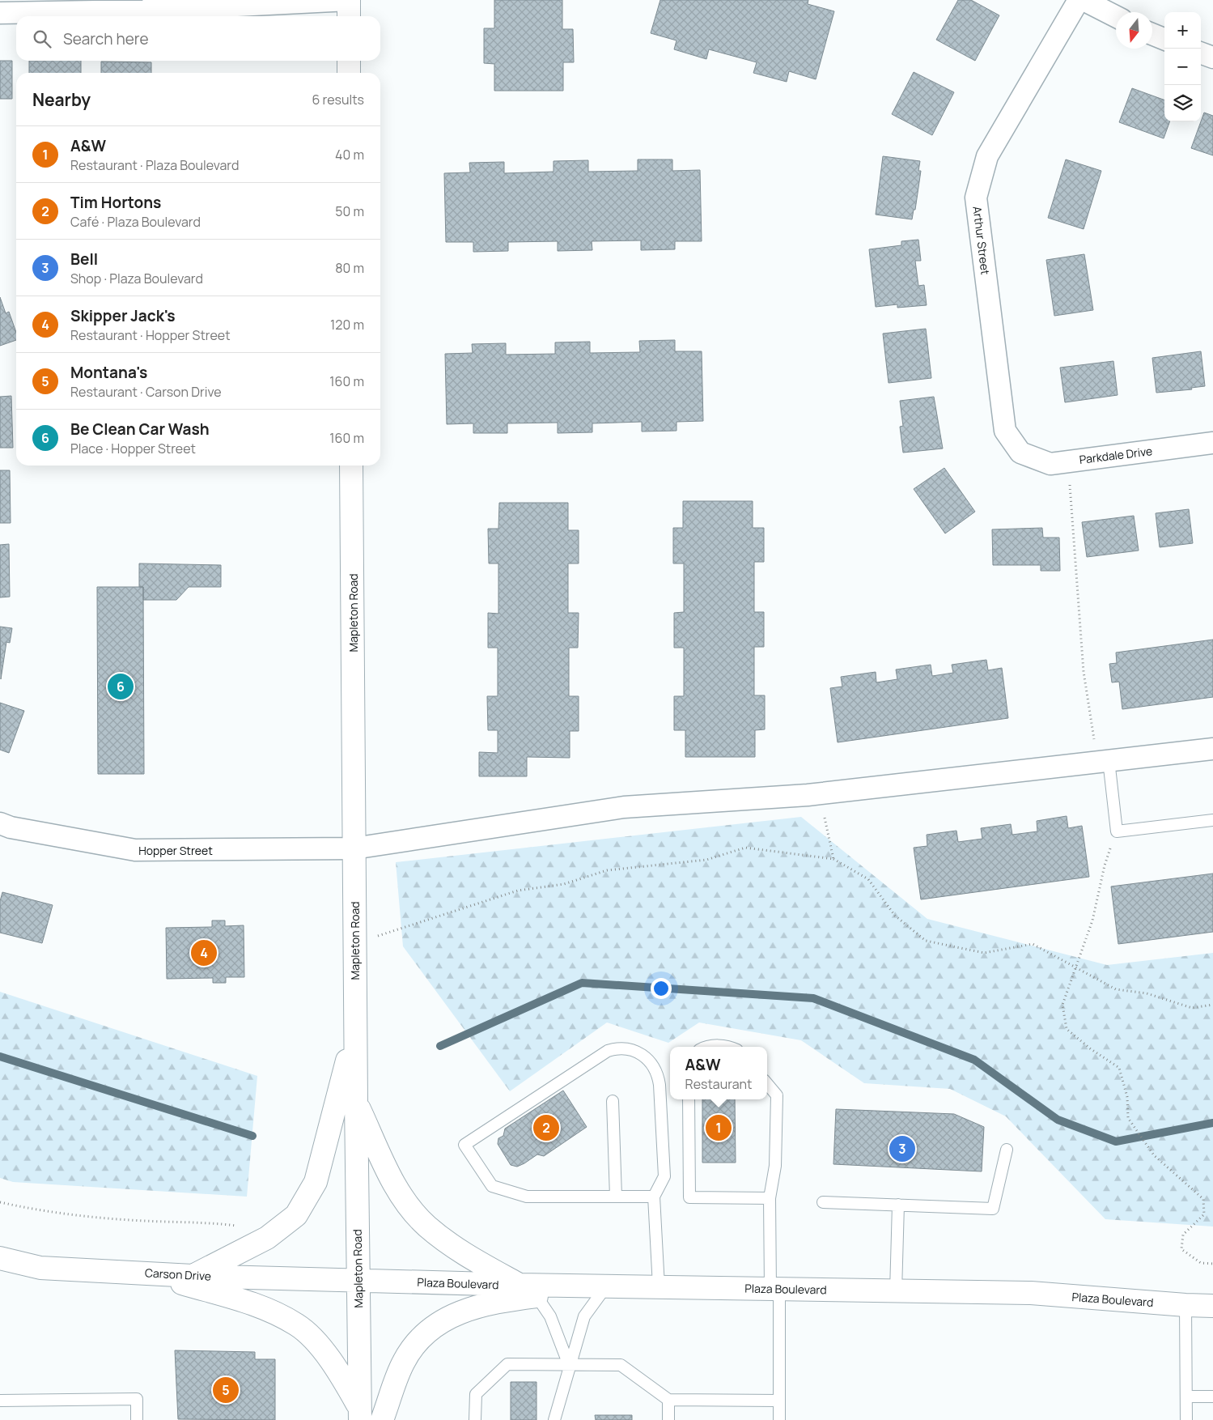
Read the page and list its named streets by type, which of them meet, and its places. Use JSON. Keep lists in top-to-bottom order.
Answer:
{
  "streets": {
    "main road": ["Mapleton Road", "Carson Drive", "Plaza Boulevard"],
    "street": ["Arthur Street", "Parkdale Drive", "Hopper Street"]
  },
  "crossings": [
    ["Arthur Street", "Parkdale Drive"],
    ["Mapleton Road", "Hopper Street"],
    ["Mapleton Road", "Carson Drive"],
    ["Mapleton Road", "Plaza Boulevard"],
    ["Carson Drive", "Plaza Boulevard"]
  ],
  "north": "bottom",
  "page": {
    "map_buttons": ["+", "−"],
    "search": "Search here",
    "heading": ["Nearby", "6 results"],
    "list": [
      {
        "mark": "1",
        "name": "A&W",
        "note": "Restaurant · Plaza Boulevard",
        "value": "40 m"
      },
      {
        "mark": "2",
        "name": "Tim Hortons",
        "note": "Café · Plaza Boulevard",
        "value": "50 m"
      },
      {
        "mark": "3",
        "name": "Bell",
        "note": "Shop · Plaza Boulevard",
        "value": "80 m"
      },
      {
        "mark": "4",
        "name": "Skipper Jack's",
        "note": "Restaurant · Hopper Street",
        "value": "120 m"
      },
      {
        "mark": "5",
        "name": "Montana's",
        "note": "Restaurant · Carson Drive",
        "value": "160 m"
      },
      {
        "mark": "6",
        "name": "Be Clean Car Wash",
        "note": "Place · Hopper Street",
        "value": "160 m"
      }
    ],
    "pins": [
      "6",
      "4",
      "1",
      "2",
      "3",
      "5"
    ],
    "popup": ["A&W", "Restaurant"]
  }
}
